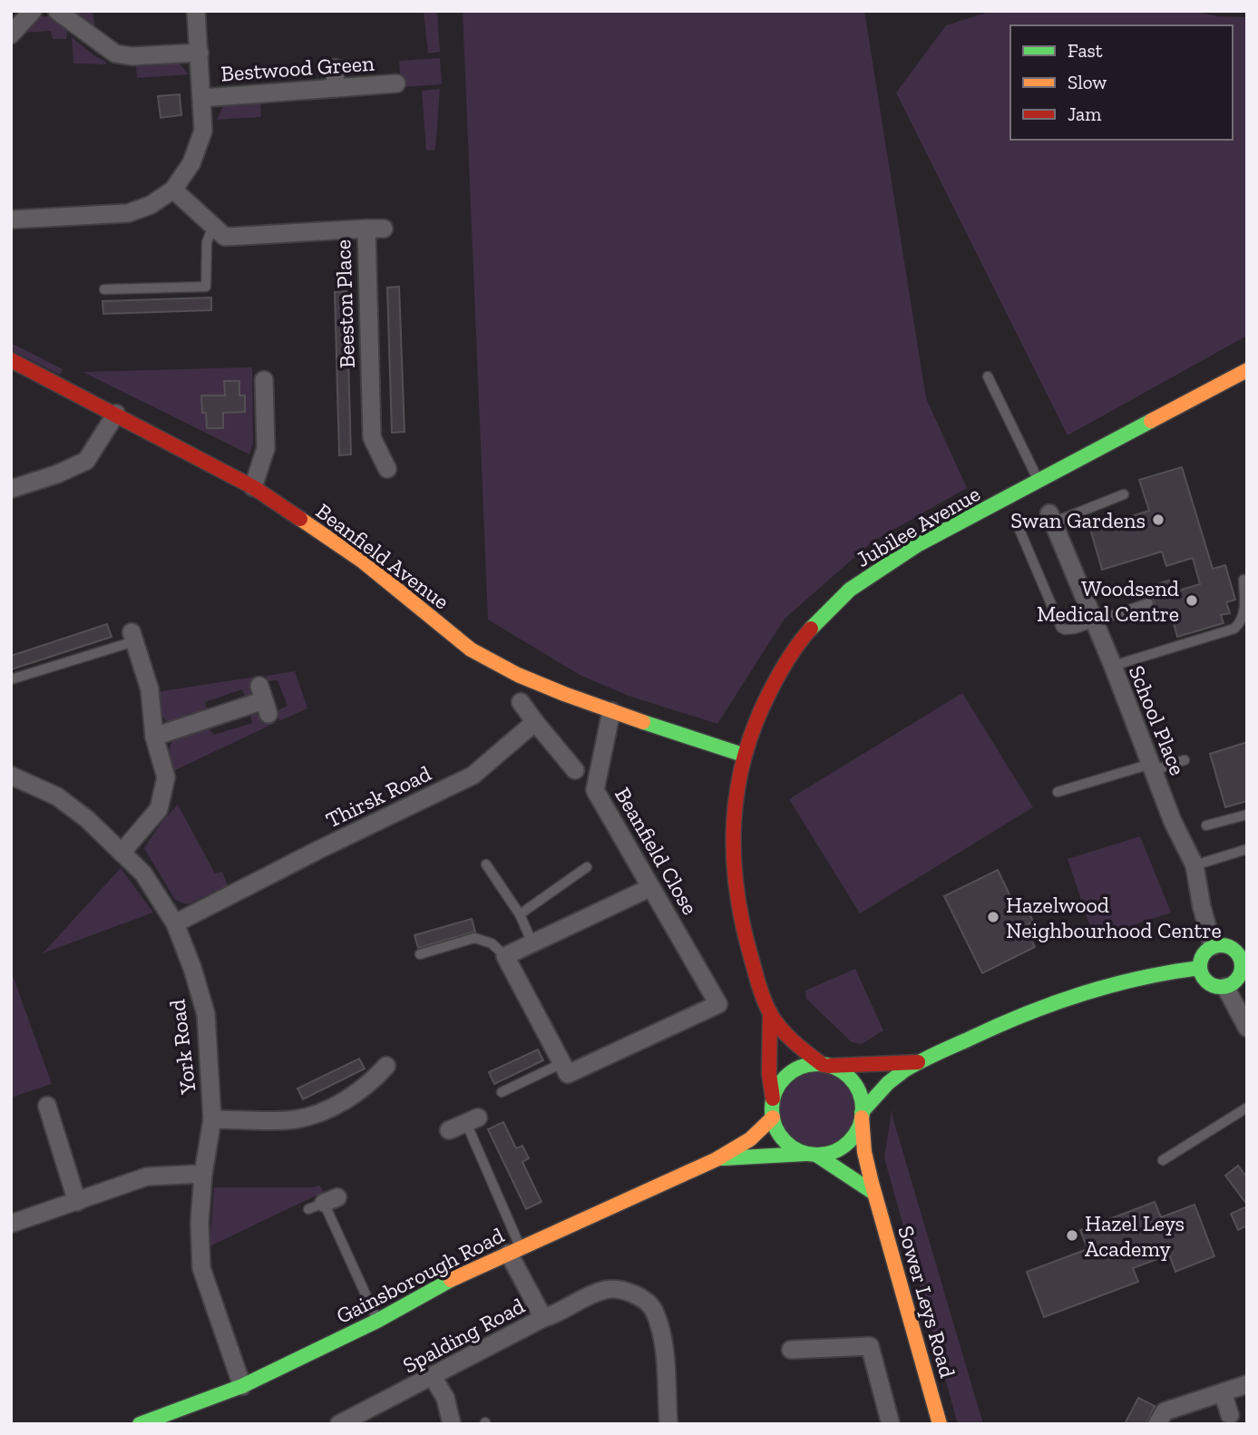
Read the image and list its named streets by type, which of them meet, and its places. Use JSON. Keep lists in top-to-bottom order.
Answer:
{
  "streets": {
    "street": [
      "Bestwood Green",
      "Beeston Place",
      "Jubilee Avenue",
      "Beanfield Avenue",
      "School Place",
      "Thirsk Road",
      "Beanfield Close",
      "York Road",
      "Gainsborough Road",
      "Sower Leys Road",
      "Spalding Road"
    ]
  },
  "crossings": [
    ["Jubilee Avenue", "Beanfield Avenue"],
    ["Jubilee Avenue", "Gainsborough Road"],
    ["Jubilee Avenue", "Sower Leys Road"],
    ["Beanfield Avenue", "Beanfield Close"],
    ["Thirsk Road", "York Road"],
    ["York Road", "Gainsborough Road"],
    ["Gainsborough Road", "Sower Leys Road"],
    ["Gainsborough Road", "Spalding Road"]
  ],
  "places": [
    "Swan Gardens",
    "Woodsend Medical Centre",
    "Hazelwood Neighbourhood Centre",
    "Hazel Leys Academy"
  ],
  "legend": ["Fast", "Slow", "Jam"]
}
